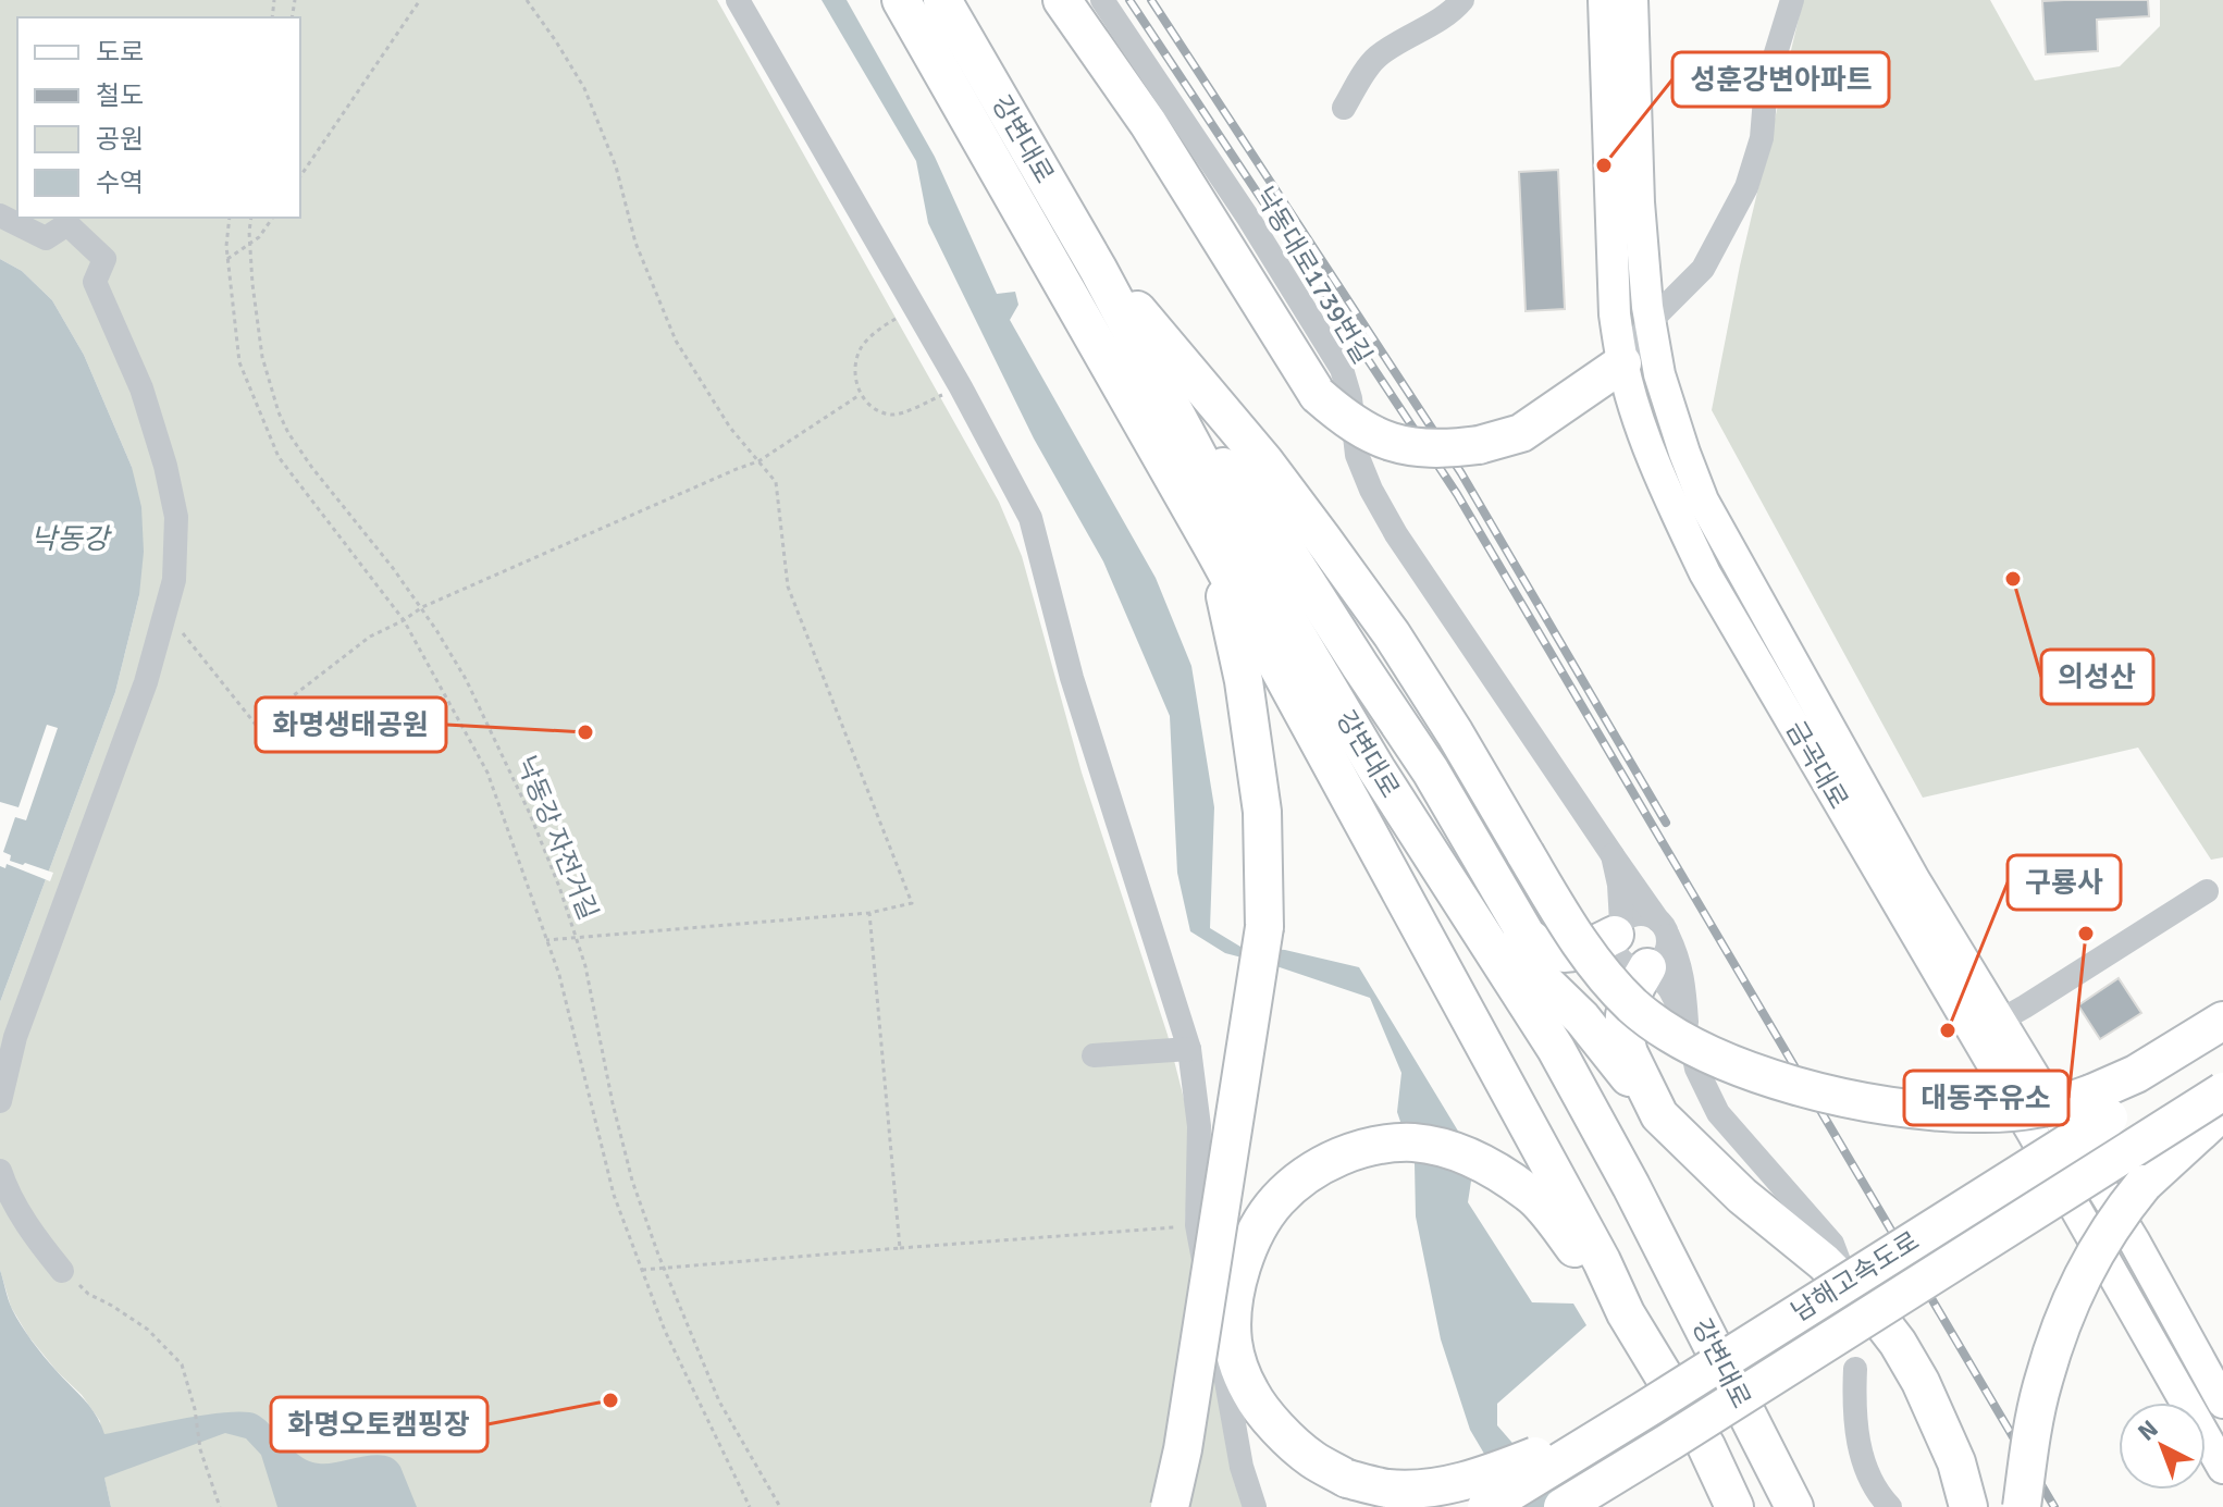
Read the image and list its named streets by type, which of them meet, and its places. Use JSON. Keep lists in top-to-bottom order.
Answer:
{
  "streets": {
    "highway": ["강변대로", "남해고속도로"],
    "main road": ["금곡대로"],
    "street": ["낙동대로1739번길"],
    "path": ["낙동강 자전거길"]
  },
  "crossings": [
    ["강변대로", "남해고속도로"]
  ],
  "water": ["낙동강"],
  "places": [
    "성훈강변아파트",
    "의성산",
    "화명생태공원",
    "대동주유소",
    "구룡사",
    "화명오토캠핑장"
  ],
  "legend": [
    "도로",
    "철도",
    "공원",
    "수역"
  ],
  "north": "top left"
}
